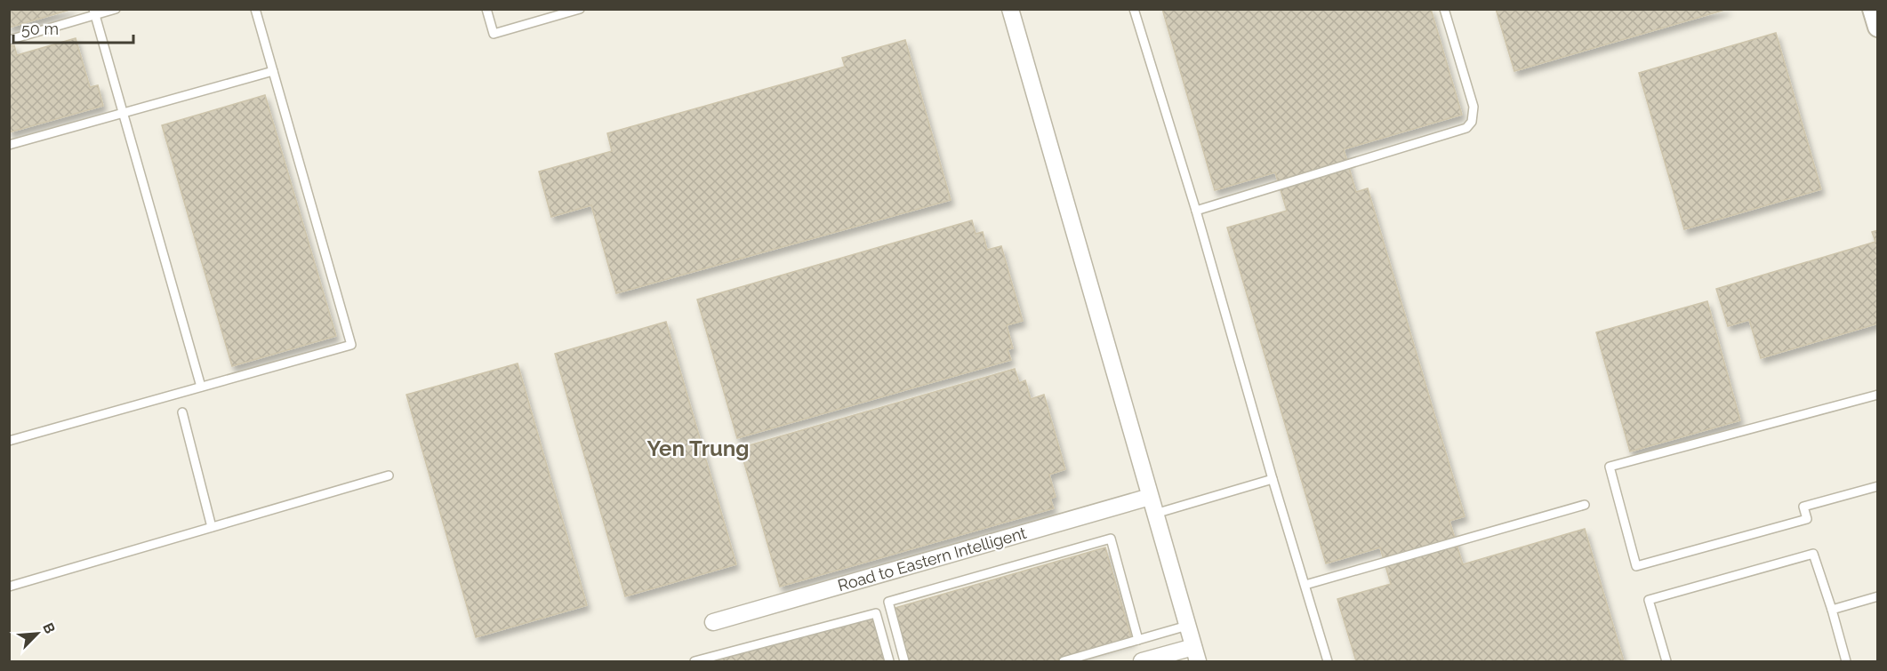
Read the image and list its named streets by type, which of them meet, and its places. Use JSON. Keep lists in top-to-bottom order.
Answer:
{
  "streets": {
    "street": ["Road to Eastern Intelligent"]
  },
  "districts": ["Yen Trung"],
  "scale_bar": "50 m",
  "north": "top right"
}
